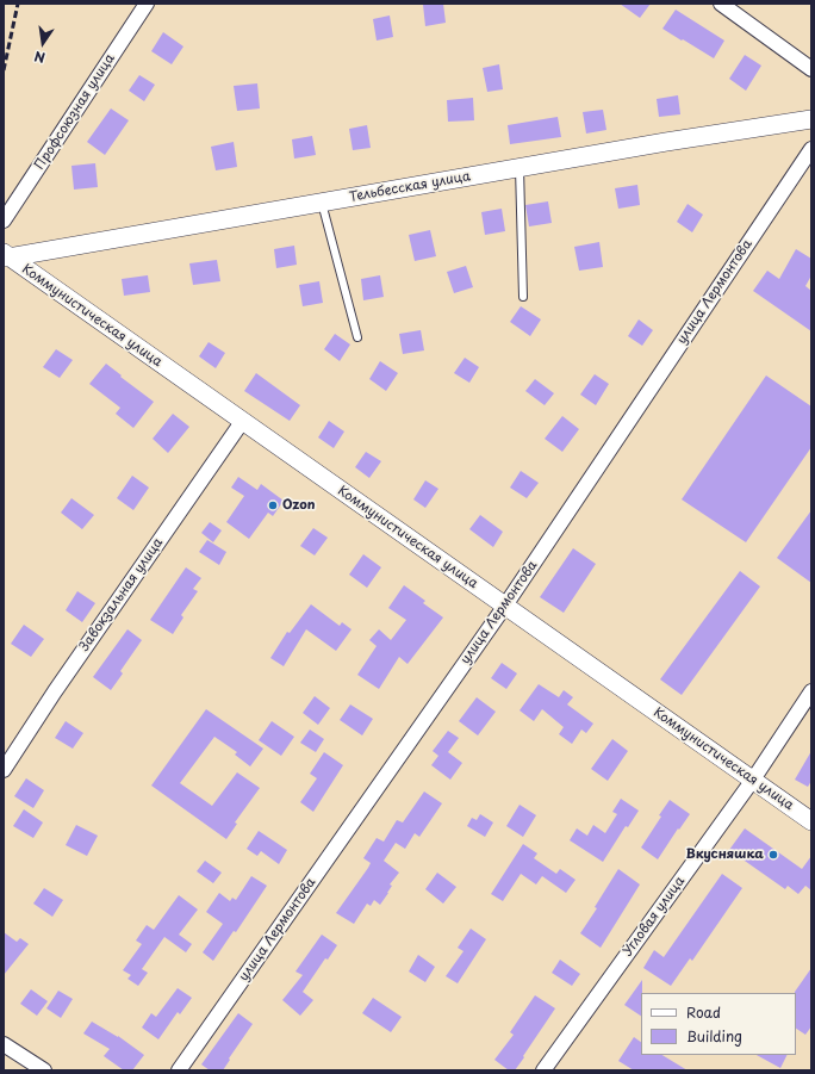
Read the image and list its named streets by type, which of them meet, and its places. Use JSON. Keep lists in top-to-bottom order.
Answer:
{
  "streets": {
    "street": [
      "Профсоюзная улица",
      "Тельбесская улица",
      "улица Лермонтова",
      "Коммунистическая улица",
      "Завокзальная улица",
      "Угловая улица"
    ]
  },
  "crossings": [
    ["Тельбесская улица", "Коммунистическая улица"],
    ["улица Лермонтова", "Коммунистическая улица"],
    ["Коммунистическая улица", "Завокзальная улица"],
    ["Коммунистическая улица", "Угловая улица"]
  ],
  "places": ["Ozon", "Вкусняшка"],
  "legend": ["Road", "Building"],
  "north": "bottom"
}
